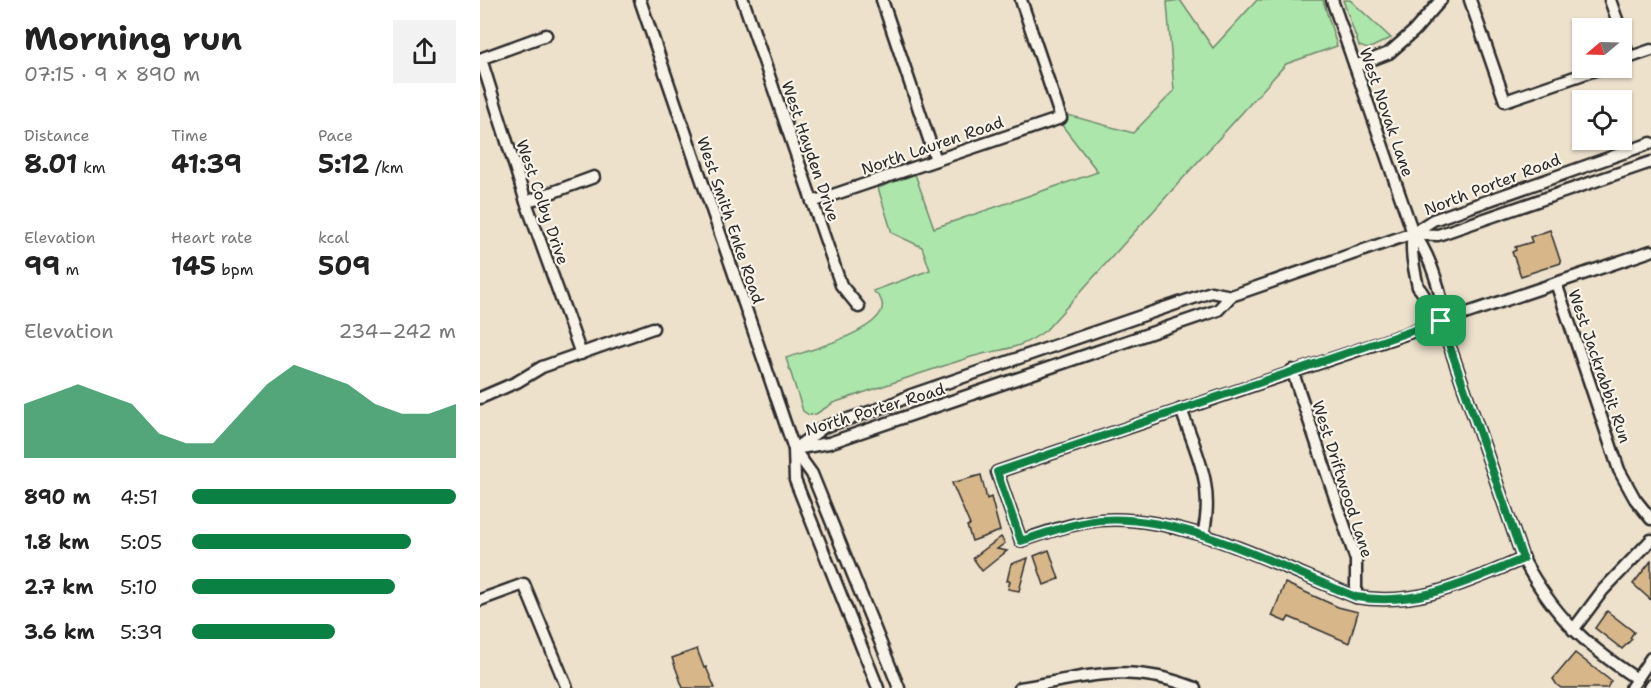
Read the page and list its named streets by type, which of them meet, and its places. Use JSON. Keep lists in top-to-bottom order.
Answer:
{
  "streets": {
    "street": [
      "West Novak Lane",
      "North Lauren Road",
      "West Hayden Drive",
      "North Porter Road",
      "West Colby Drive",
      "West Smith Enke Road",
      "West Jackrabbit Run",
      "West Driftwood Lane"
    ]
  },
  "crossings": [
    ["West Novak Lane", "North Porter Road"],
    ["North Lauren Road", "West Hayden Drive"],
    ["North Porter Road", "West Smith Enke Road"]
  ],
  "north": "left",
  "page": {
    "heading": ["Morning run", "07:15 · 9 × 890 m"],
    "stats": [
      ["Distance", "8.01 km"],
      ["Time", "41:39"],
      ["Pace", "5:12 /km"],
      ["Elevation", "99 m"],
      ["Heart rate", "145 bpm"],
      ["kcal", "509"]
    ],
    "chart": ["Elevation", "234–242 m"],
    "list": [
      {
        "name": "890 m",
        "note": "4:51"
      },
      {
        "name": "1.8 km",
        "note": "5:05"
      },
      {
        "name": "2.7 km",
        "note": "5:10"
      },
      {
        "name": "3.6 km",
        "note": "5:39"
      }
    ]
  }
}
